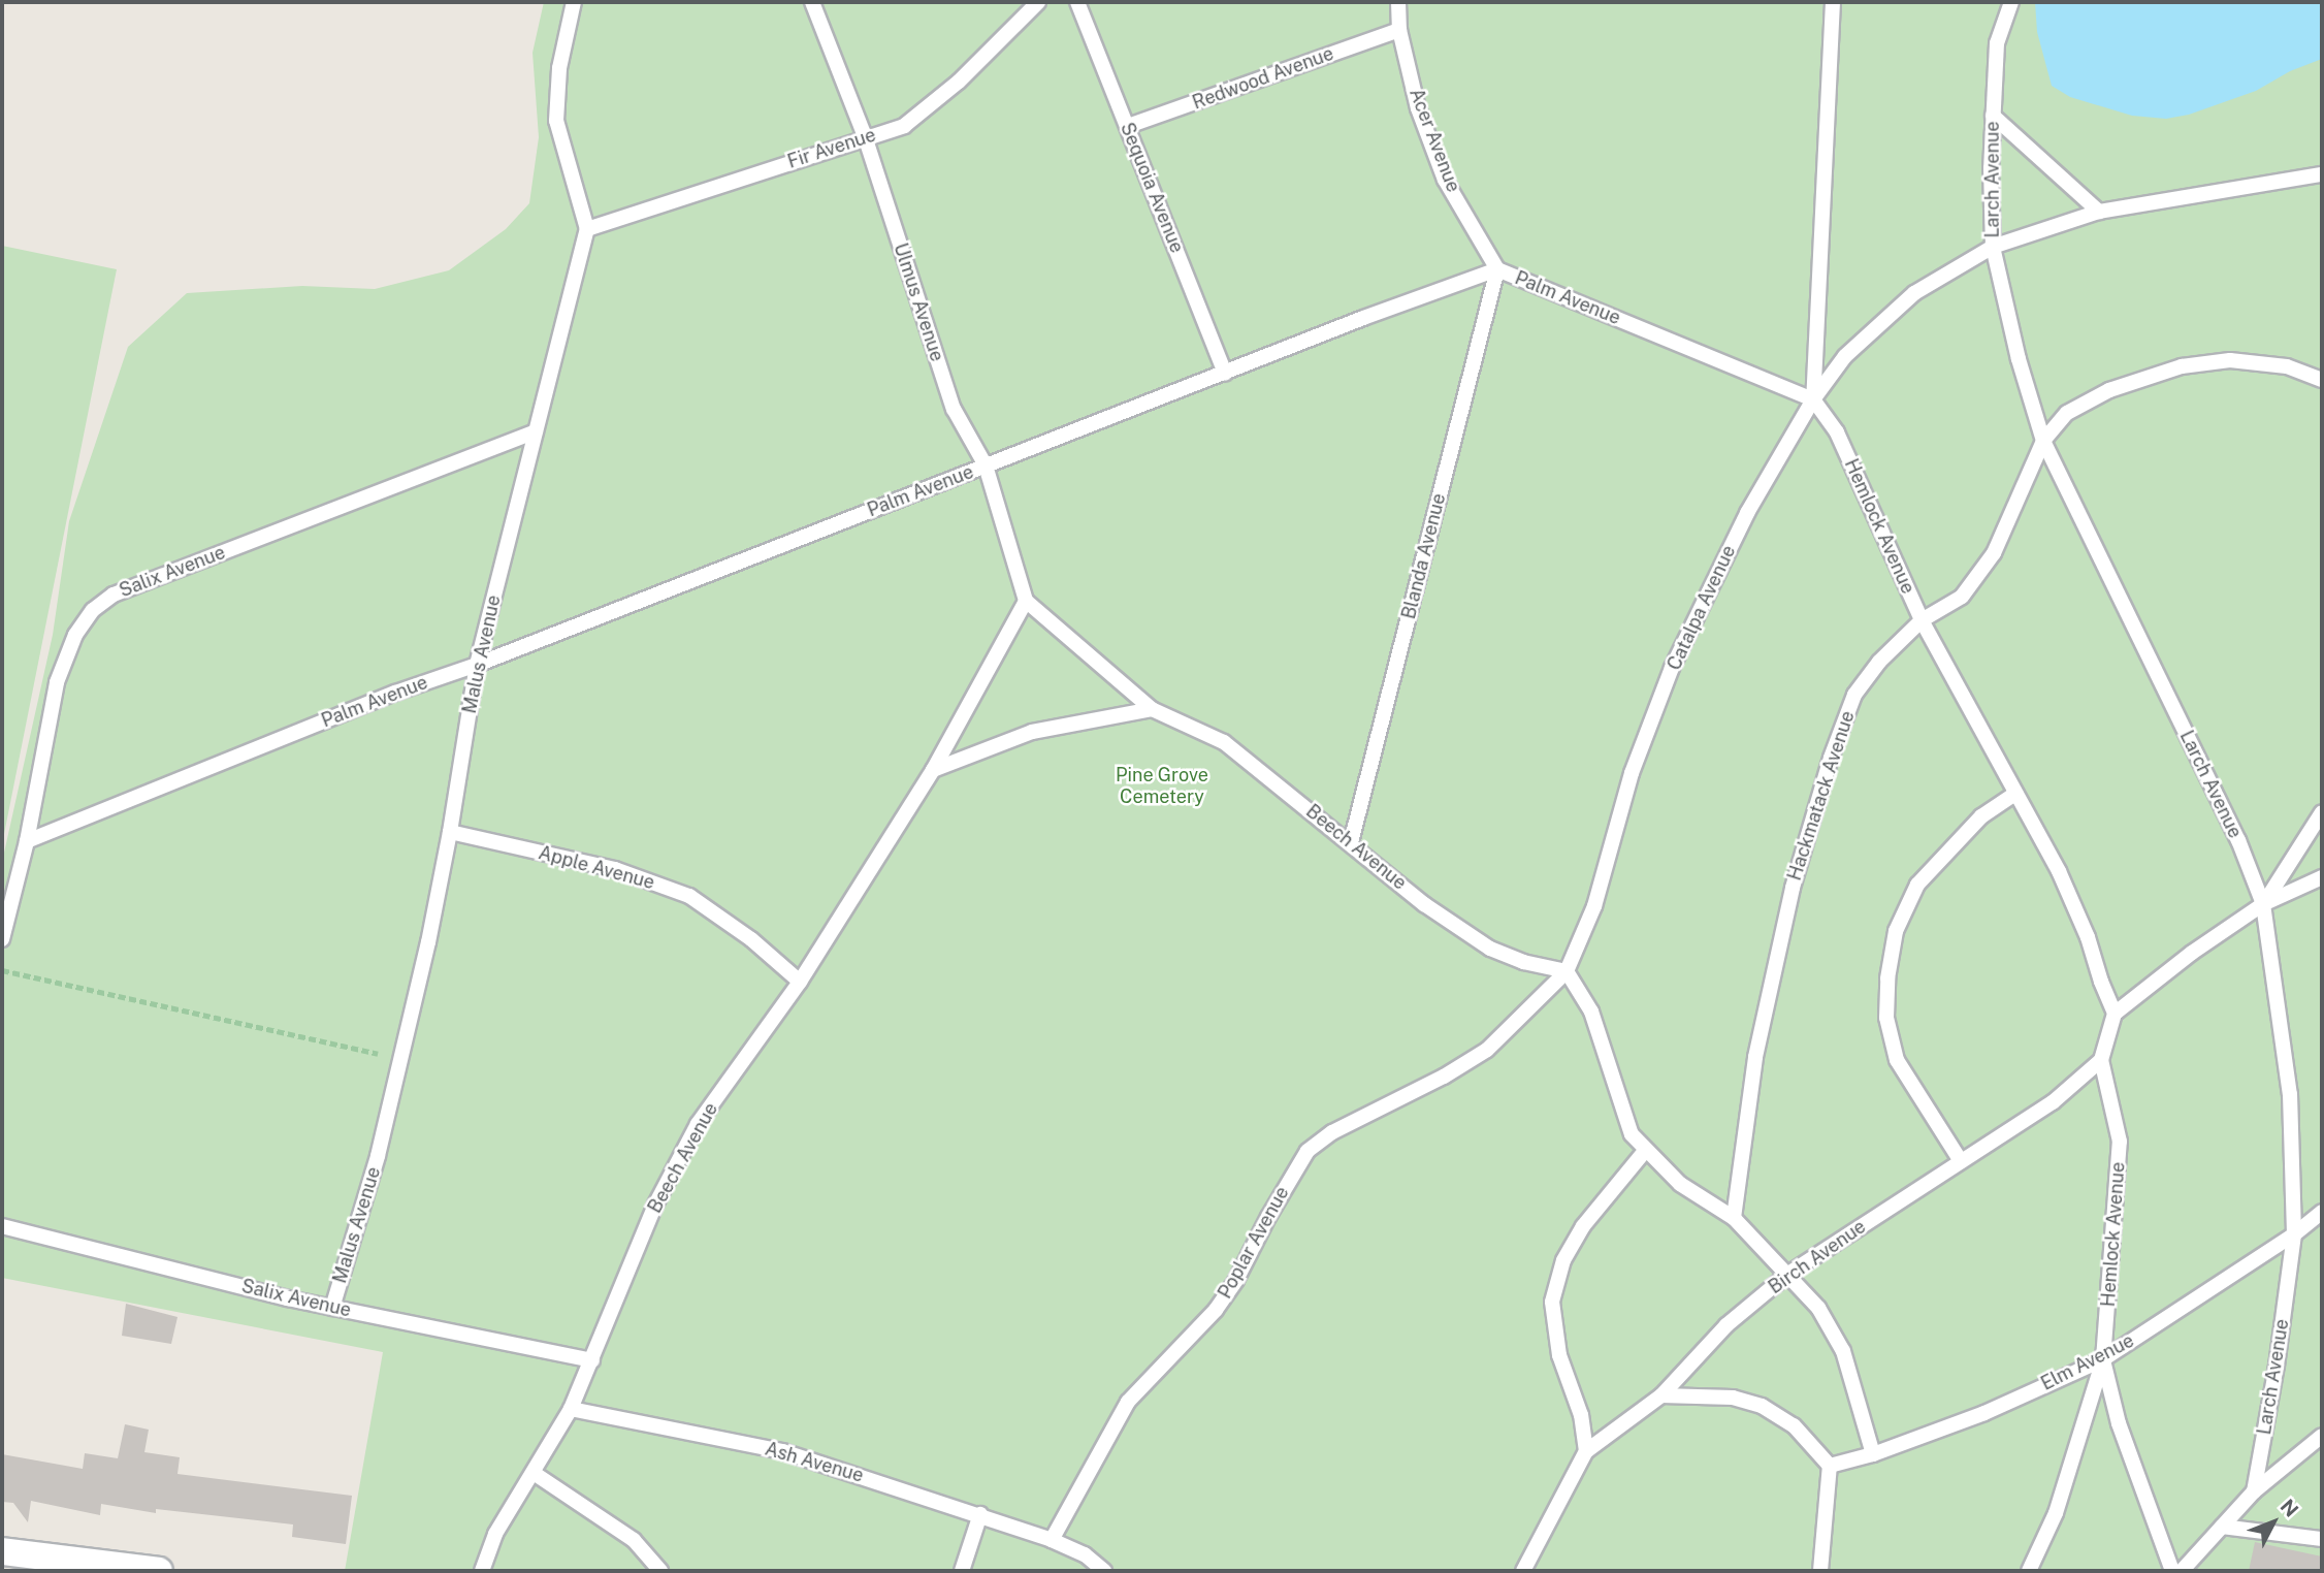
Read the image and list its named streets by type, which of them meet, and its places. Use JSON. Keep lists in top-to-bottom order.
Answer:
{
  "streets": {
    "lane": [
      "Redwood Avenue",
      "Acer Avenue",
      "Fir Avenue",
      "Larch Avenue",
      "Sequoia Avenue",
      "Palm Avenue",
      "Ulmus Avenue",
      "Hemlock Avenue",
      "Blanda Avenue",
      "Salix Avenue",
      "Catalpa Avenue",
      "Malus Avenue",
      "Hackmatack Avenue",
      "Beech Avenue",
      "Apple Avenue",
      "Poplar Avenue",
      "Birch Avenue",
      "Elm Avenue",
      "Ash Avenue"
    ]
  },
  "crossings": [
    ["Redwood Avenue", "Acer Avenue"],
    ["Redwood Avenue", "Sequoia Avenue"],
    ["Acer Avenue", "Palm Avenue"],
    ["Acer Avenue", "Blanda Avenue"],
    ["Fir Avenue", "Ulmus Avenue"],
    ["Fir Avenue", "Malus Avenue"],
    ["Larch Avenue", "Catalpa Avenue"],
    ["Larch Avenue", "Hackmatack Avenue"],
    ["Larch Avenue", "Elm Avenue"],
    ["Sequoia Avenue", "Palm Avenue"],
    ["Palm Avenue", "Ulmus Avenue"],
    ["Palm Avenue", "Hemlock Avenue"],
    ["Palm Avenue", "Blanda Avenue"],
    ["Palm Avenue", "Salix Avenue"],
    ["Palm Avenue", "Catalpa Avenue"],
    ["Palm Avenue", "Malus Avenue"],
    ["Ulmus Avenue", "Beech Avenue"],
    ["Hemlock Avenue", "Catalpa Avenue"],
    ["Hemlock Avenue", "Hackmatack Avenue"],
    ["Hemlock Avenue", "Birch Avenue"],
    ["Hemlock Avenue", "Elm Avenue"],
    ["Blanda Avenue", "Beech Avenue"],
    ["Salix Avenue", "Malus Avenue"],
    ["Salix Avenue", "Beech Avenue"],
    ["Catalpa Avenue", "Beech Avenue"],
    ["Catalpa Avenue", "Poplar Avenue"],
    ["Malus Avenue", "Apple Avenue"],
    ["Beech Avenue", "Apple Avenue"],
    ["Beech Avenue", "Poplar Avenue"],
    ["Beech Avenue", "Ash Avenue"],
    ["Poplar Avenue", "Ash Avenue"]
  ],
  "parks": ["Pine Grove Cemetery"],
  "north": "top right"
}
